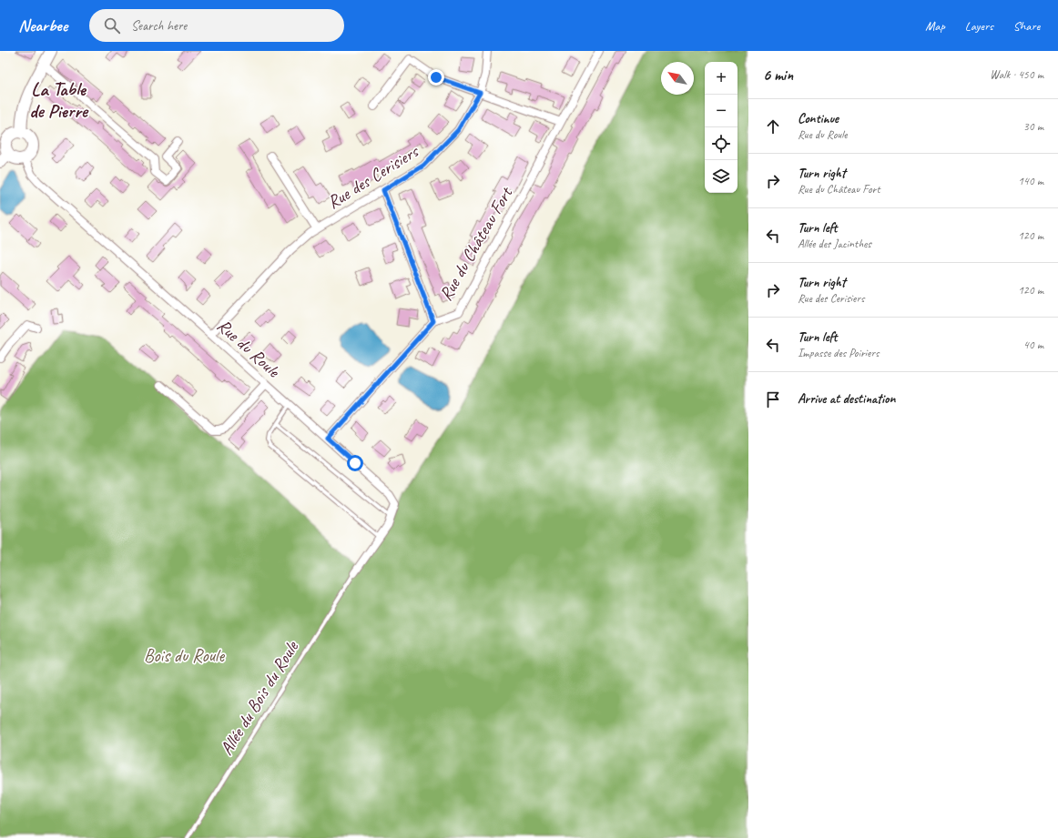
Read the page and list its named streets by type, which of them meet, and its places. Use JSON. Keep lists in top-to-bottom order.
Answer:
{
  "streets": {
    "street": ["Rue des Cerisiers", "Rue du Château Fort", "Rue du Roule"],
    "lane": ["Allée du Bois du Roule"]
  },
  "crossings": [
    ["Rue des Cerisiers", "Rue du Roule"],
    ["Rue du Château Fort", "Rue du Roule"],
    ["Rue du Roule", "Allée du Bois du Roule"]
  ],
  "districts": ["La Table de Pierre"],
  "parks": ["Bois du Roule"],
  "north": "top left",
  "page": {
    "header": "Nearbee",
    "search": "Search here",
    "nav": ["Map", "Layers", "Share"],
    "heading": ["6 min", "Walk · 450 m"],
    "map_buttons": ["+", "−"],
    "list": [
      ["Continue", "Rue du Roule", "30 m"],
      ["Turn right", "Rue du Château Fort", "140 m"],
      ["Turn left", "Allée des Jacinthes", "120 m"],
      ["Turn right", "Rue des Cerisiers", "120 m"],
      ["Turn left", "Impasse des Poiriers", "40 m"],
      "Arrive at destination"
    ]
  }
}
